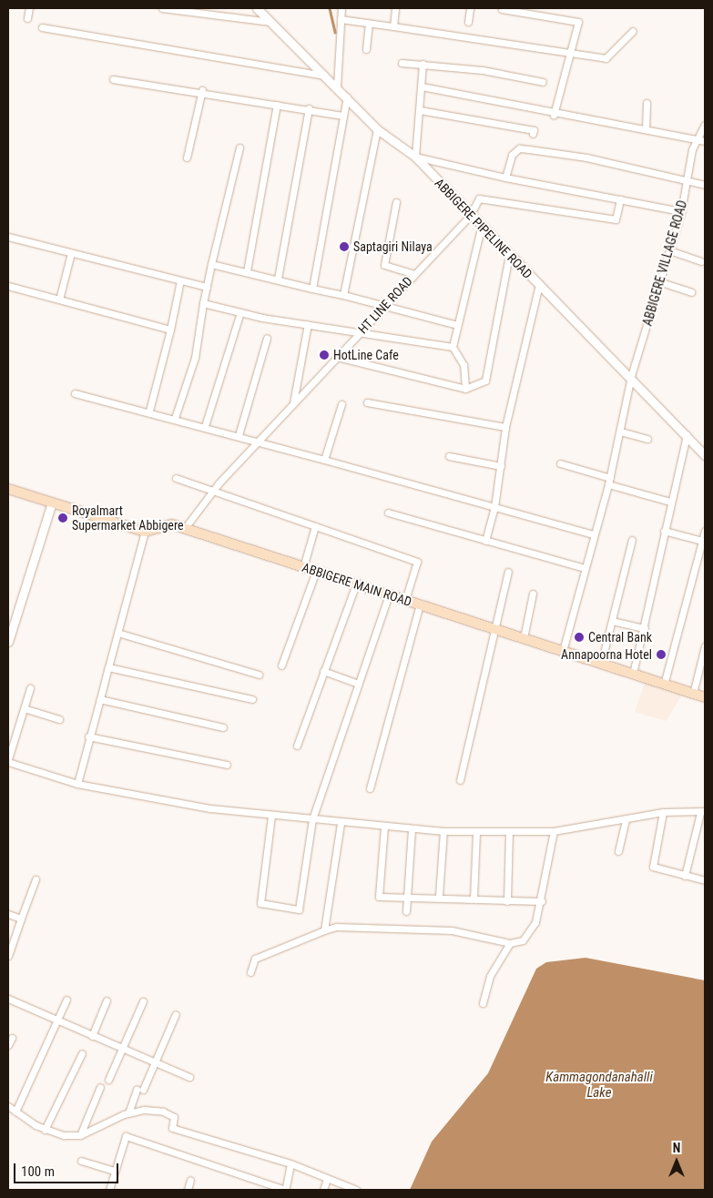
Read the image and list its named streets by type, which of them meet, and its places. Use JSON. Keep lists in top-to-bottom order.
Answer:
{
  "streets": {
    "main road": ["ABBIGERE MAIN ROAD"],
    "street": ["ABBIGERE PIPELINE ROAD", "ABBIGERE VILLAGE ROAD", "HT LINE ROAD"]
  },
  "crossings": [
    ["ABBIGERE PIPELINE ROAD", "ABBIGERE VILLAGE ROAD"],
    ["ABBIGERE PIPELINE ROAD", "HT LINE ROAD"],
    ["ABBIGERE VILLAGE ROAD", "ABBIGERE MAIN ROAD"],
    ["HT LINE ROAD", "ABBIGERE MAIN ROAD"]
  ],
  "water": ["Kammagondanahalli Lake"],
  "places": [
    "Saptagiri Nilaya",
    "HotLine Cafe",
    "Royalmart Supermarket Abbigere",
    "Central Bank",
    "Annapoorna Hotel"
  ],
  "scale_bar": "100 m",
  "north": "top"
}
